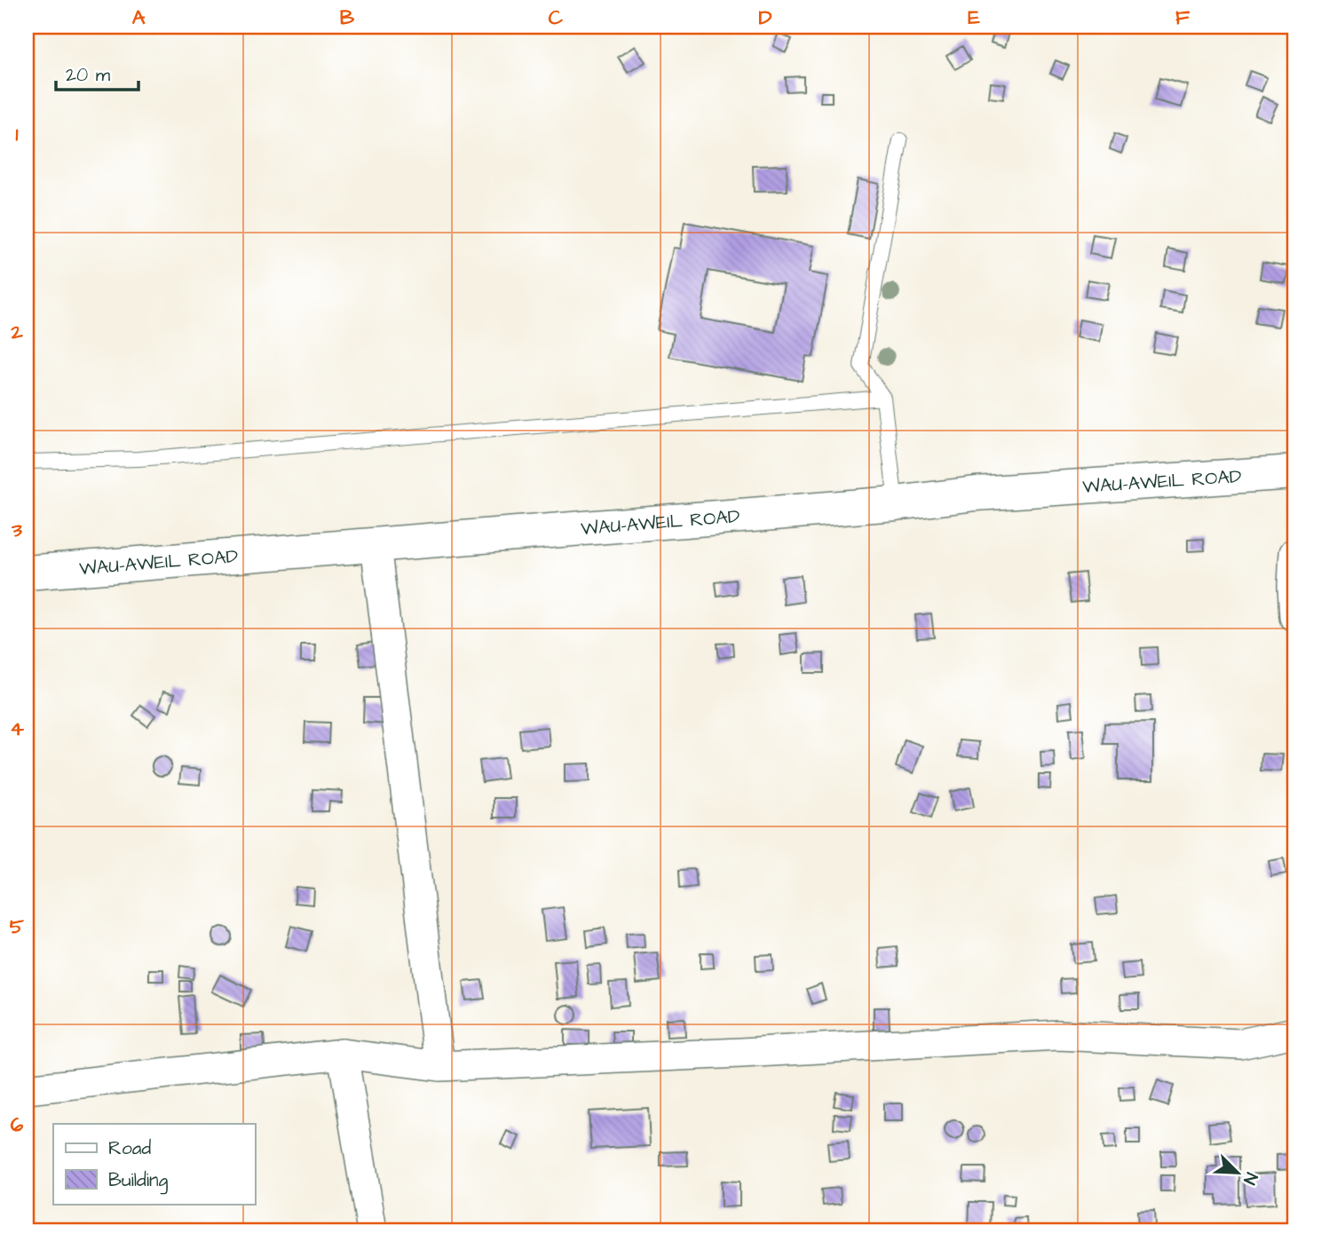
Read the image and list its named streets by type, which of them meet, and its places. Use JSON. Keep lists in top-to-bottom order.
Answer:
{
  "streets": {
    "main road": ["WAU-AWEIL ROAD"]
  },
  "legend": ["Road", "Building"],
  "scale_bar": "20 m",
  "north": "bottom right",
  "grid": {
    "columns": [
      "A",
      "B",
      "C",
      "D",
      "E",
      "F"
    ],
    "rows": [
      "1",
      "2",
      "3",
      "4",
      "5",
      "6"
    ]
  }
}
